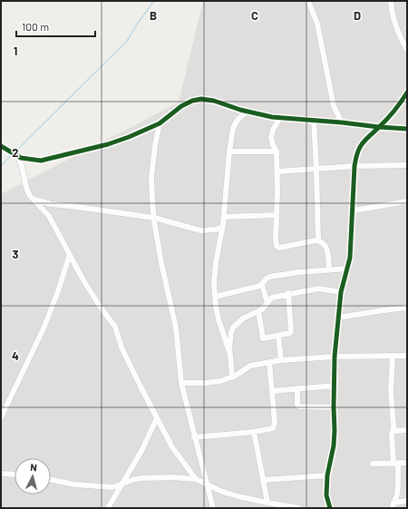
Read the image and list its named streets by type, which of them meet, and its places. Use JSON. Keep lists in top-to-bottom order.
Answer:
{
  "scale_bar": "100 m",
  "north": "top",
  "grid": {
    "columns": ["B", "C", "D"],
    "rows": [
      "1",
      "2",
      "3",
      "4"
    ]
  }
}
